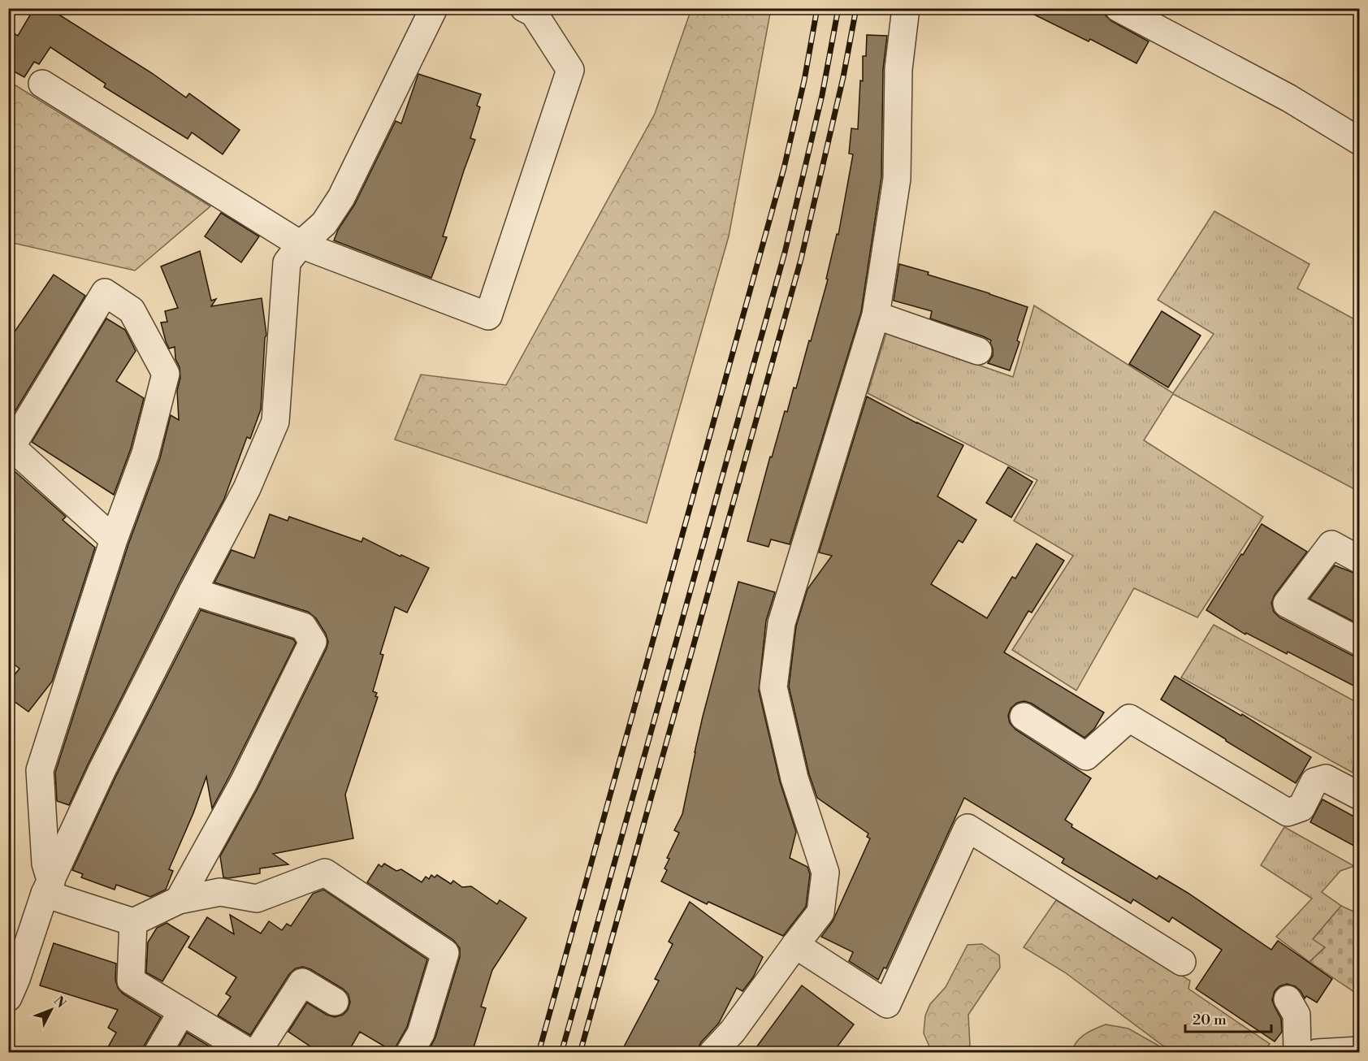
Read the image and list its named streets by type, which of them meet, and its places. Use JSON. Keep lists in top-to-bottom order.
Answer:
{
  "scale_bar": "20 m",
  "north": "top right"
}
